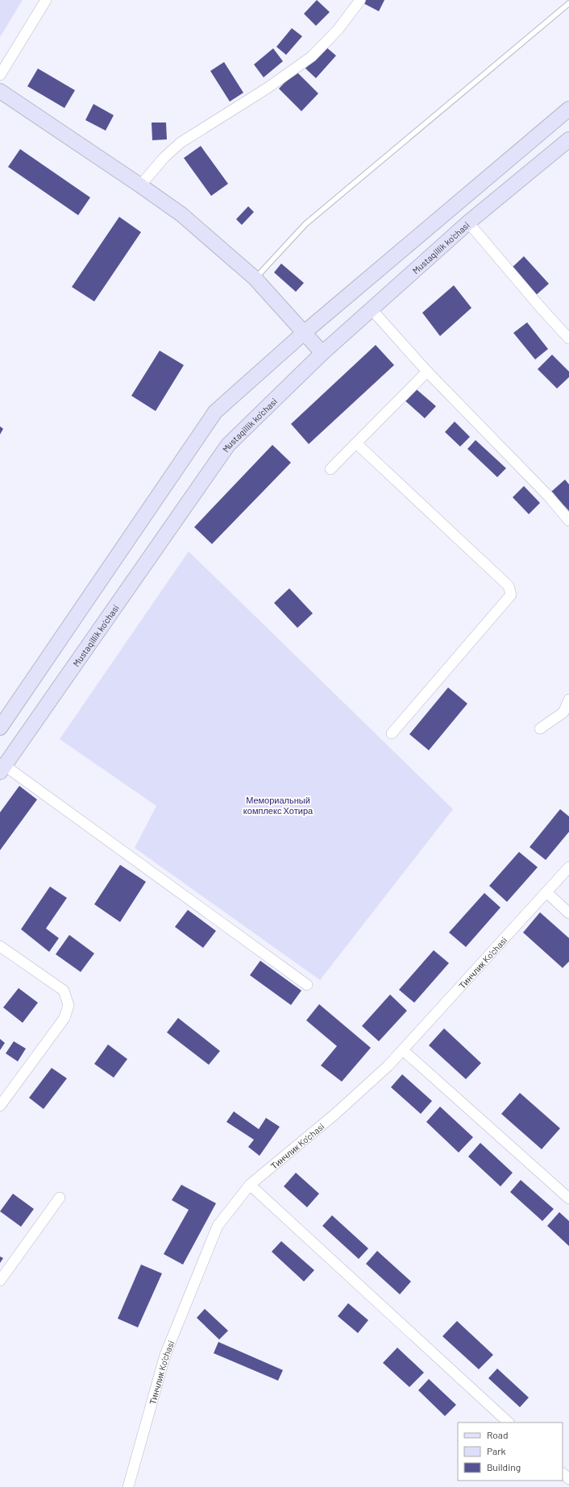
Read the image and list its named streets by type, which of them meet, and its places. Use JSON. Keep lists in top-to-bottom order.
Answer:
{
  "streets": {
    "main road": ["Mustaqillik ko’chasi"],
    "street": ["Тинчлик Ko’chasi"]
  },
  "parks": ["Мемориальный комплекс Хотира"],
  "legend": ["Road", "Park", "Building"]
}
